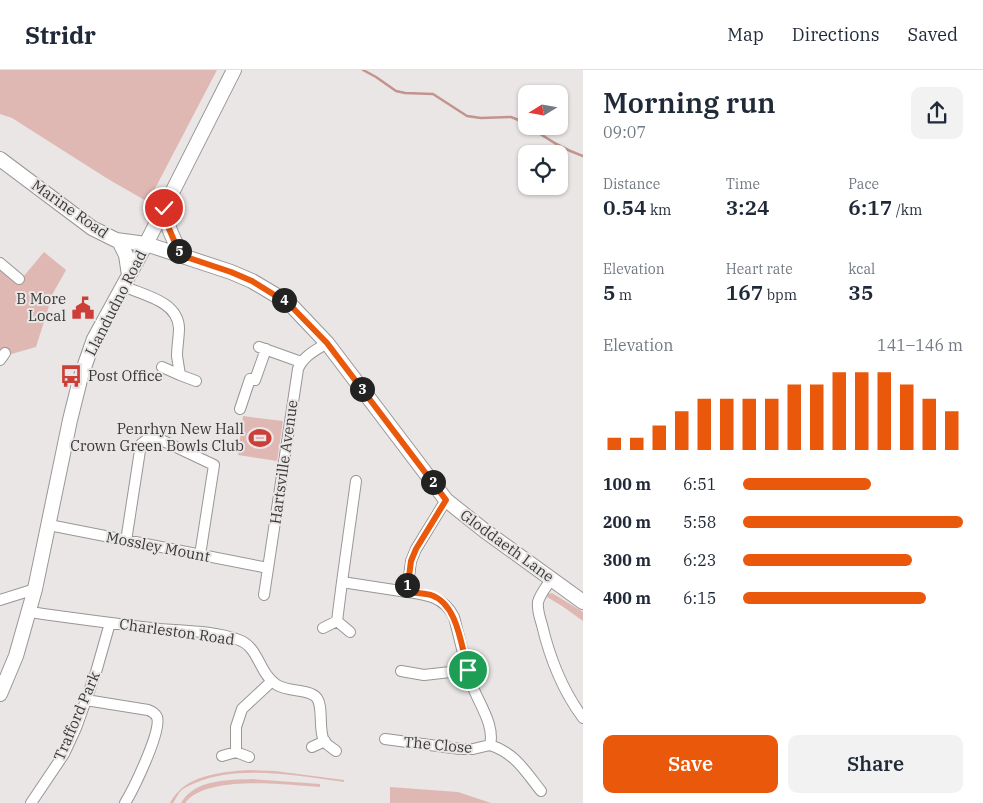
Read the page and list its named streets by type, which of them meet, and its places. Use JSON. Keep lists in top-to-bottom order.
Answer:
{
  "streets": {
    "street": [
      "Marine Road",
      "Llandudno Road",
      "Hartsville Avenue",
      "Gloddaeth Lane",
      "Mossley Mount",
      "Charleston Road",
      "Trafford Park",
      "The Close"
    ]
  },
  "crossings": [
    ["Marine Road", "Llandudno Road"],
    ["Marine Road", "Gloddaeth Lane"],
    ["Llandudno Road", "Gloddaeth Lane"],
    ["Llandudno Road", "Mossley Mount"],
    ["Llandudno Road", "Charleston Road"],
    ["Hartsville Avenue", "Mossley Mount"],
    ["Charleston Road", "Trafford Park"]
  ],
  "places": {
    "public building": ["B More Local"],
    "bus stop": ["Post Office"],
    "sports": ["Penrhyn New Hall Crown Green Bowls Club"]
  },
  "north": "left",
  "page": {
    "header": "Stridr",
    "nav": ["Map", "Directions", "Saved"],
    "heading": ["Morning run", "09:07"],
    "stats": [
      ["Distance", "0.54 km"],
      ["Time", "3:24"],
      ["Pace", "6:17 /km"],
      ["Elevation", "5 m"],
      ["Heart rate", "167 bpm"],
      ["kcal", "35"]
    ],
    "pins": [
      "5",
      "4",
      "3",
      "2",
      "1"
    ],
    "chart": ["Elevation", "141–146 m"],
    "list": [
      {
        "name": "100 m",
        "note": "6:51"
      },
      {
        "name": "200 m",
        "note": "5:58"
      },
      {
        "name": "300 m",
        "note": "6:23"
      },
      {
        "name": "400 m",
        "note": "6:15"
      }
    ],
    "buttons": ["Save", "Share"]
  }
}
